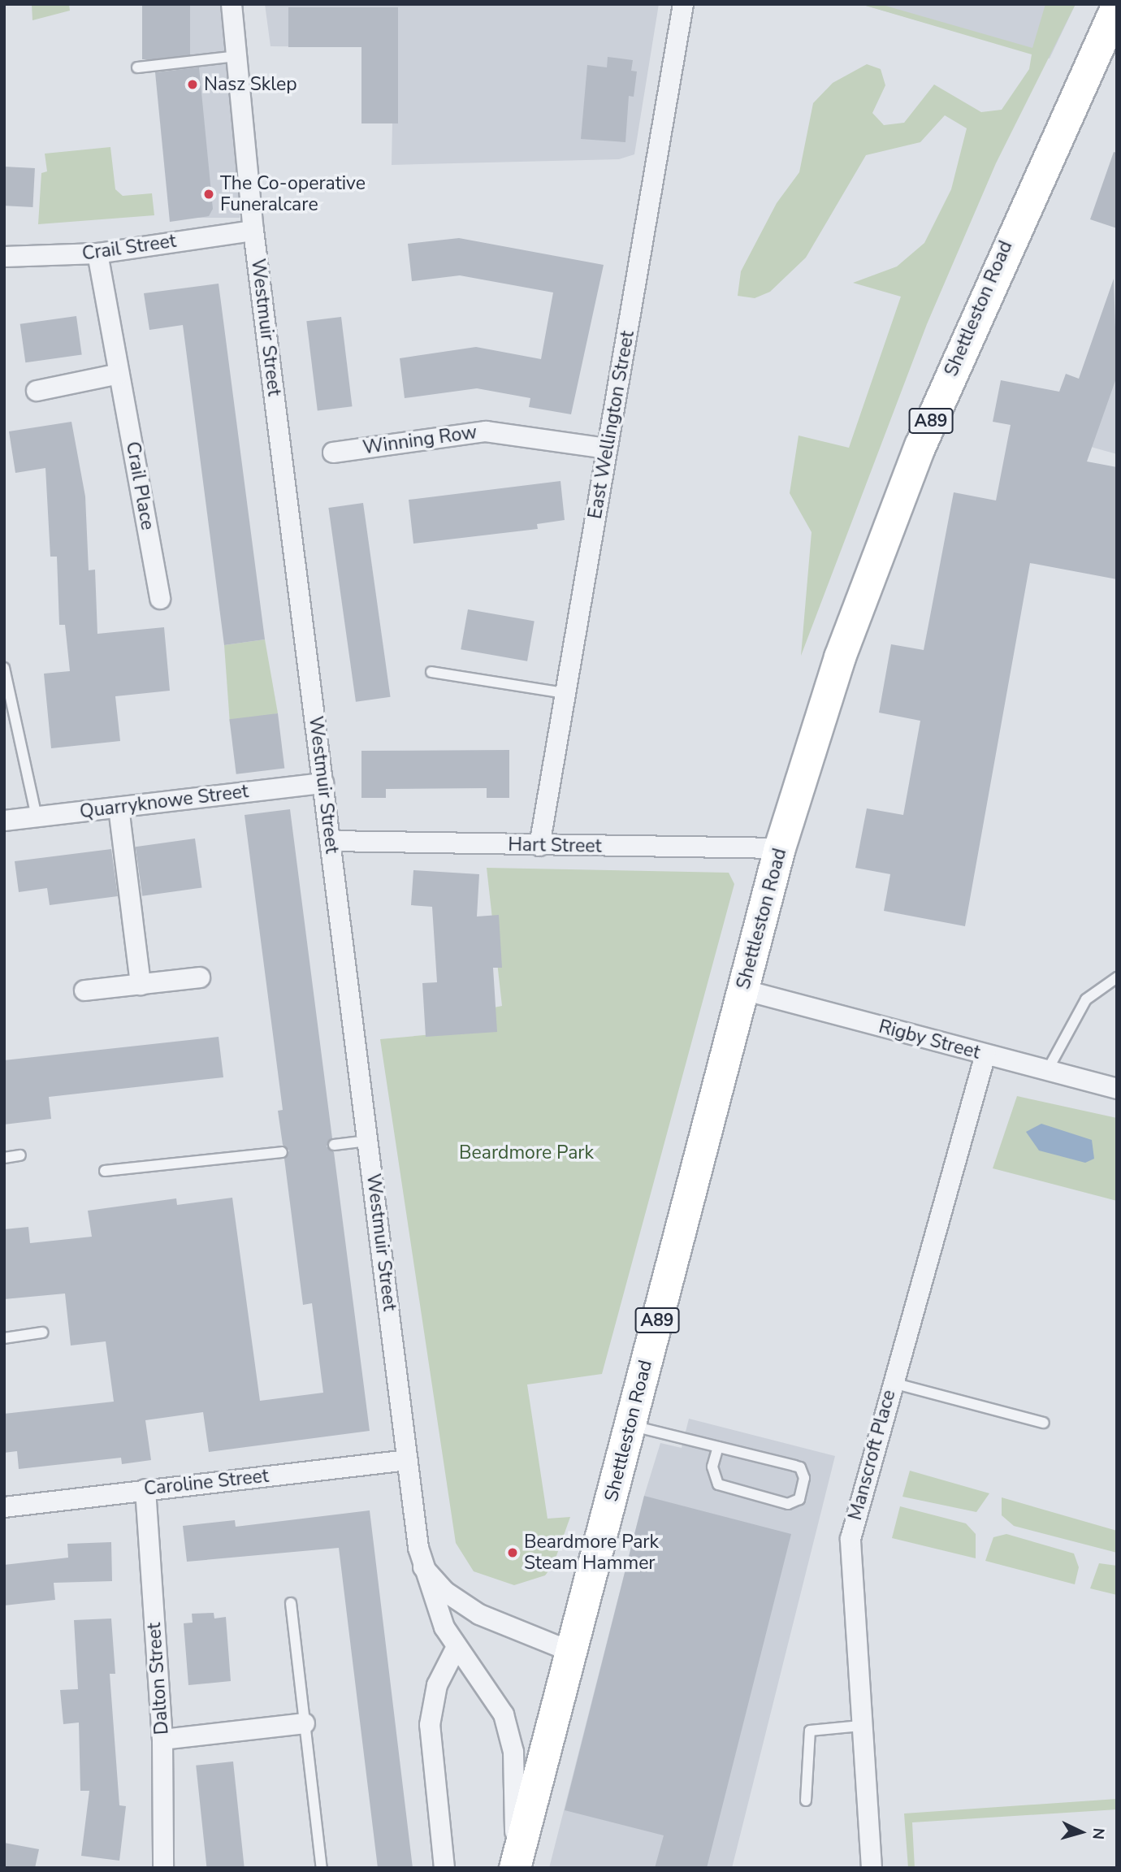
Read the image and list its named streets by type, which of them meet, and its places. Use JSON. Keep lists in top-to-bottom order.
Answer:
{
  "streets": {
    "main road": ["Shettleston Road", "A89"],
    "street": [
      "Crail Street",
      "Westmuir Street",
      "East Wellington Street",
      "Winning Row",
      "Crail Place",
      "Quarryknowe Street",
      "Hart Street",
      "Rigby Street",
      "Manscroft Place",
      "Caroline Street",
      "Dalton Street"
    ]
  },
  "crossings": [
    ["Crail Street", "Westmuir Street"],
    ["Crail Street", "Crail Place"],
    ["Shettleston Road", "Westmuir Street"],
    ["Shettleston Road", "Hart Street"],
    ["Shettleston Road", "Rigby Street"],
    ["Westmuir Street", "Quarryknowe Street"],
    ["Westmuir Street", "Hart Street"],
    ["Westmuir Street", "Caroline Street"],
    ["East Wellington Street", "Winning Row"],
    ["East Wellington Street", "Hart Street"],
    ["Rigby Street", "Manscroft Place"],
    ["Caroline Street", "Dalton Street"]
  ],
  "parks": ["Beardmore Park"],
  "places": ["Nasz Sklep", "The Co-operative Funeralcare", "Beardmore Park Steam Hammer"],
  "north": "right"
}
